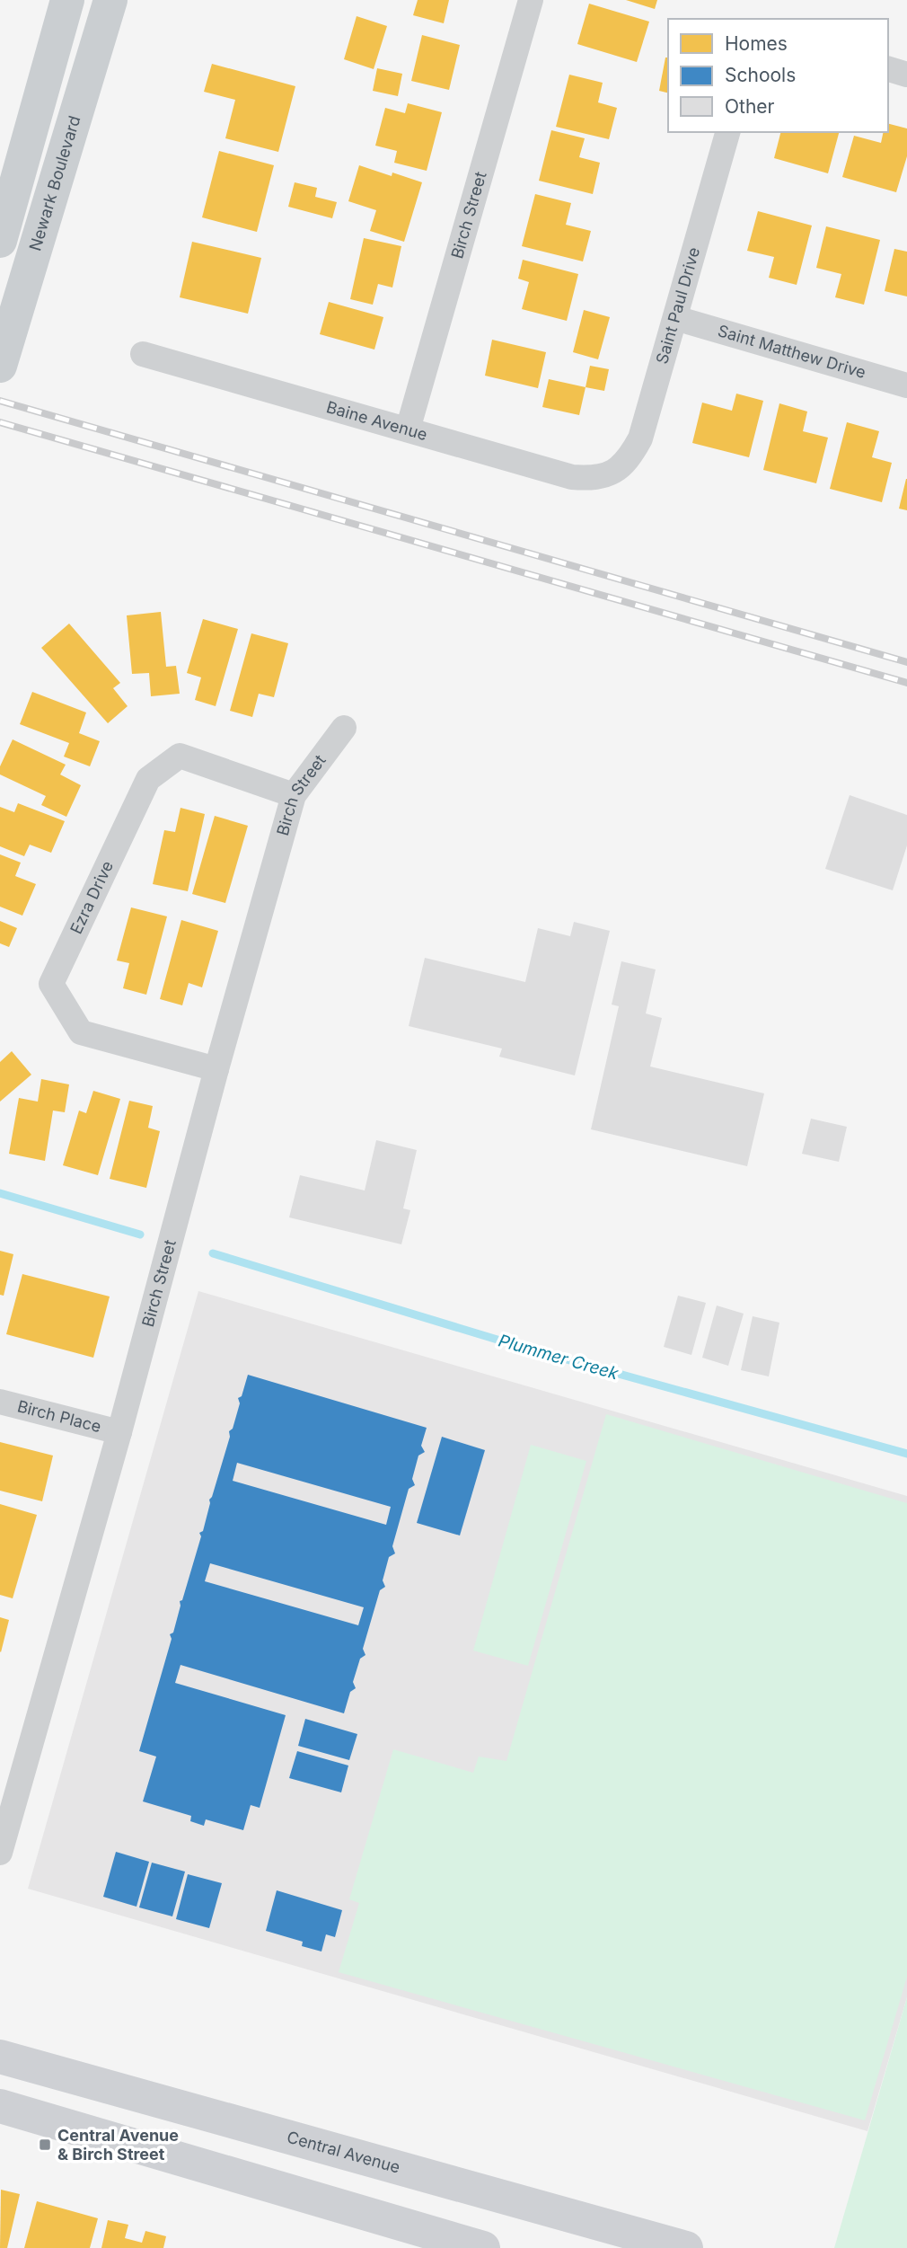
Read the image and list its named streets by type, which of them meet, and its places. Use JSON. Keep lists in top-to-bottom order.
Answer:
{
  "streets": {
    "main road": ["Newark Boulevard", "Central Avenue"],
    "street": [
      "Birch Street",
      "Saint Paul Drive",
      "Saint Matthew Drive",
      "Baine Avenue",
      "Ezra Drive",
      "Birch Place"
    ]
  },
  "crossings": [
    ["Birch Street", "Baine Avenue"],
    ["Birch Street", "Ezra Drive"],
    ["Birch Street", "Birch Place"],
    ["Saint Paul Drive", "Saint Matthew Drive"],
    ["Saint Paul Drive", "Baine Avenue"]
  ],
  "water": ["Plummer Creek"],
  "places": {
    "transit": ["Central Avenue & Birch Street"]
  },
  "legend": ["Homes", "Schools", "Other"]
}
